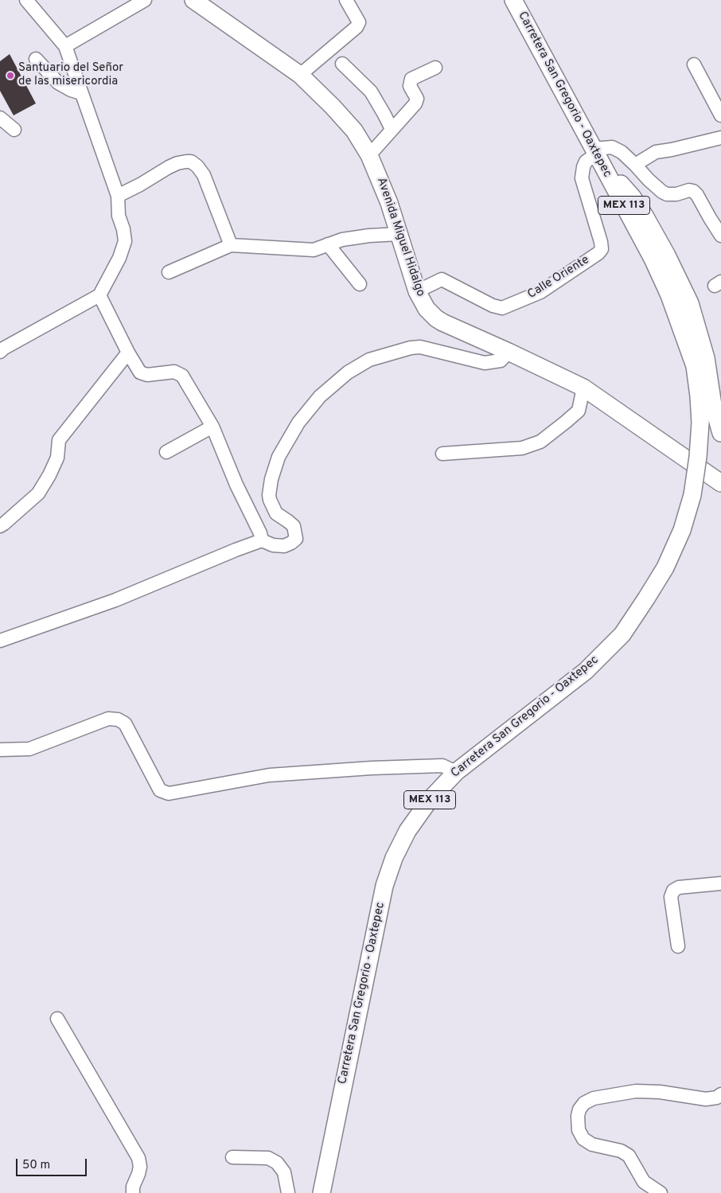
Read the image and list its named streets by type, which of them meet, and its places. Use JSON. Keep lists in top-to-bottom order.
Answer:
{
  "streets": {
    "main road": ["Carretera San Gregorio - Oaxtepec", "MEX 113", "Avenida Miguel Hidalgo"],
    "street": ["Calle Oriente"]
  },
  "crossings": [
    ["Carretera San Gregorio - Oaxtepec", "Calle Oriente"],
    ["Avenida Miguel Hidalgo", "Calle Oriente"]
  ],
  "places": ["Santuario del Señor de las misericordia"],
  "scale_bar": "50 m"
}
